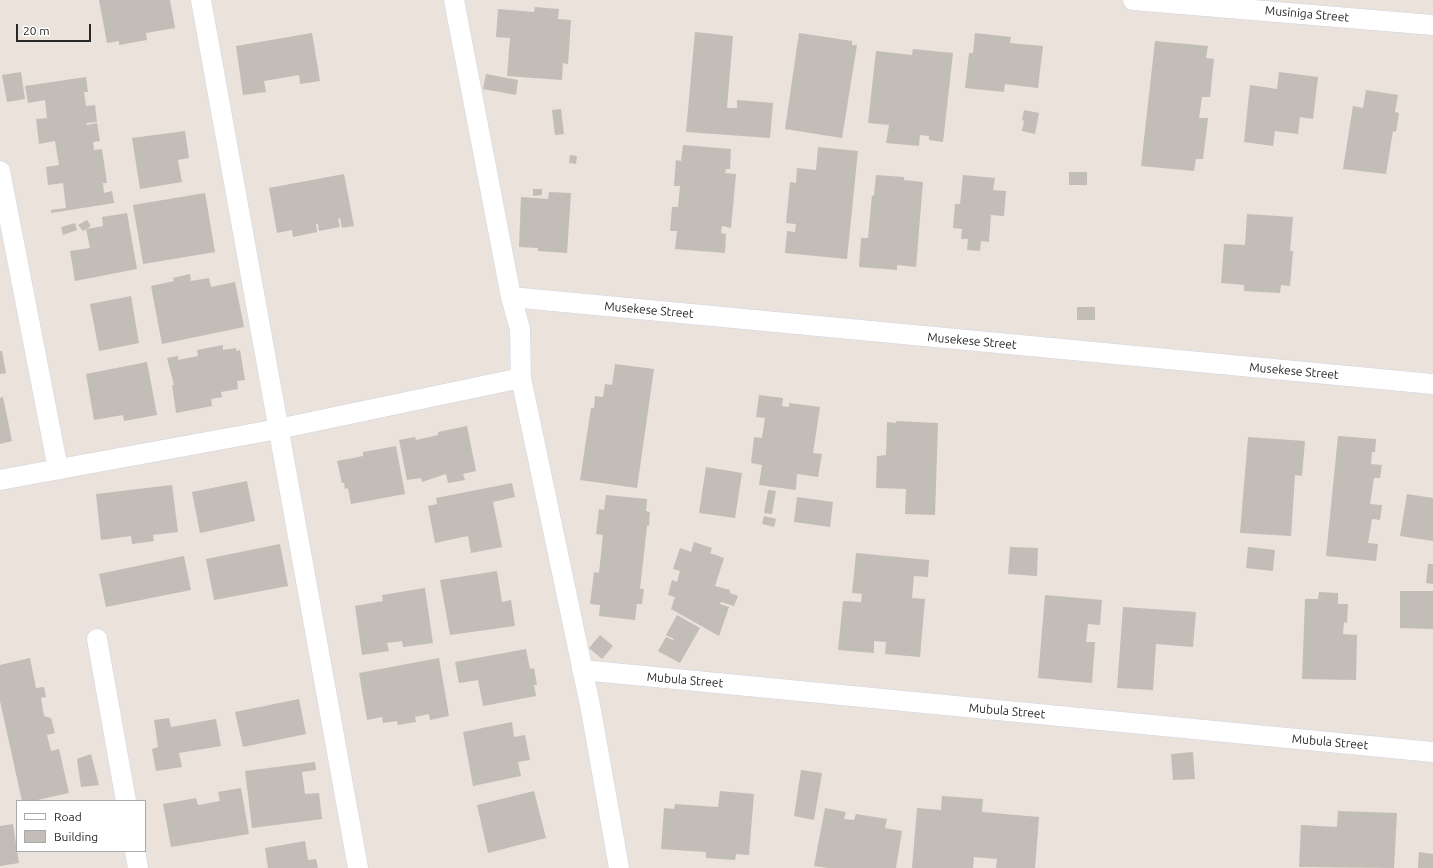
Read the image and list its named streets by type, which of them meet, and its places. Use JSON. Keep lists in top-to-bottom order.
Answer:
{
  "streets": {
    "street": ["Musiniga Street", "Musekese Street", "Mubula Street"]
  },
  "legend": ["Road", "Building"],
  "scale_bar": "20 m"
}
